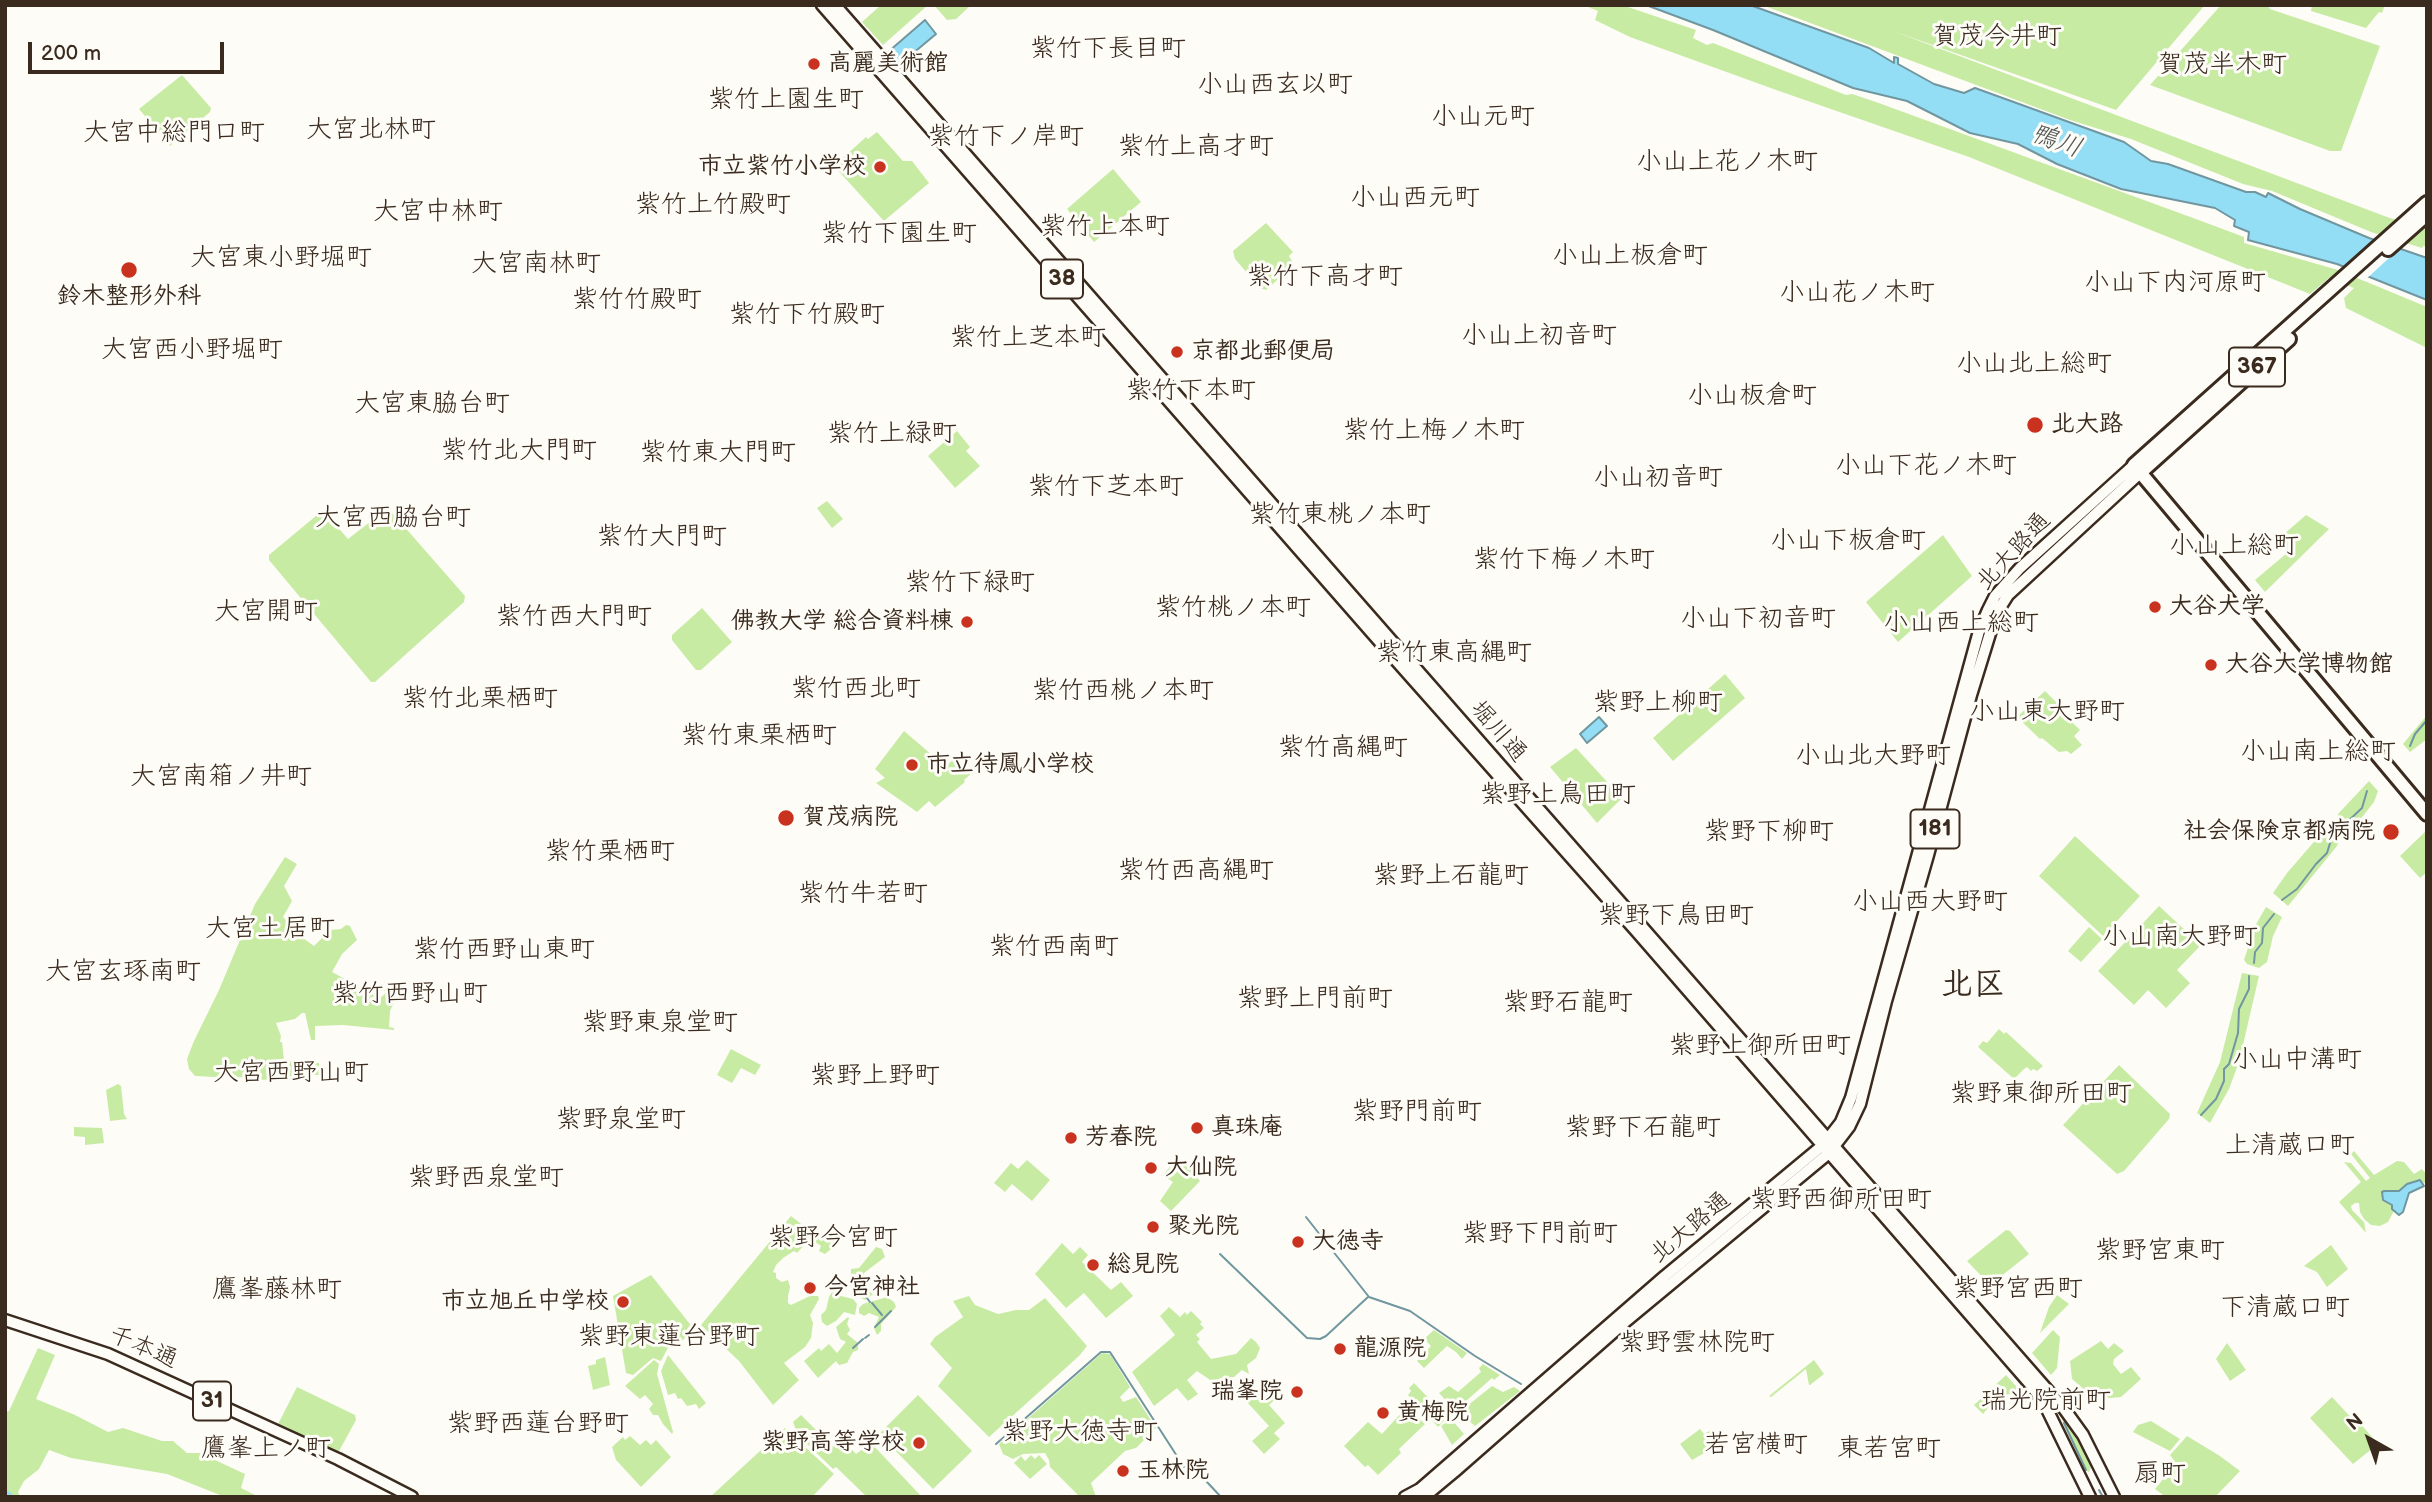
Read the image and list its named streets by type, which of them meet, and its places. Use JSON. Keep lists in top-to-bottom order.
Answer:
{
  "streets": {
    "highway": ["367", "北大路通"],
    "main road": [
      "38",
      "堀川通",
      "181",
      "千本通",
      "31"
    ]
  },
  "crossings": [
    ["北大路通", "堀川通"]
  ],
  "districts": [
    "賀茂今井町",
    "紫竹下長目町",
    "賀茂半木町",
    "小山西玄以町",
    "紫竹上園生町",
    "小山元町",
    "大宮北林町",
    "大宮中総門口町",
    "紫竹下ノ岸町",
    "紫竹上高才町",
    "小山上花ノ木町",
    "小山西元町",
    "紫竹上竹殿町",
    "大宮中林町",
    "紫竹上本町",
    "紫竹下園生町",
    "小山上板倉町",
    "大宮東小野堀町",
    "大宮南林町",
    "紫竹下高才町",
    "小山下内河原町",
    "小山花ノ木町",
    "紫竹竹殿町",
    "紫竹下竹殿町",
    "小山上初音町",
    "紫竹上芝本町",
    "大宮西小野堀町",
    "小山北上総町",
    "紫竹下本町",
    "小山板倉町",
    "大宮東脇台町",
    "紫竹上梅ノ木町",
    "紫竹上緑町",
    "紫竹北大門町",
    "紫竹東大門町",
    "小山下花ノ木町",
    "小山初音町",
    "紫竹下芝本町",
    "紫竹東桃ノ本町",
    "大宮西脇台町",
    "紫竹大門町",
    "小山下板倉町",
    "小山上総町",
    "紫竹下梅ノ木町",
    "紫竹下緑町",
    "紫竹桃ノ本町",
    "大宮開町",
    "紫竹西大門町",
    "小山下初音町",
    "小山西上総町",
    "紫竹東高縄町",
    "紫竹西北町",
    "紫竹西桃ノ本町",
    "紫竹北栗栖町",
    "紫野上柳町",
    "小山東大野町",
    "紫竹東栗栖町",
    "紫竹高縄町",
    "小山南上総町",
    "小山北大野町",
    "大宮南箱ノ井町",
    "紫野上鳥田町",
    "紫野下柳町",
    "紫竹栗栖町",
    "紫竹西高縄町",
    "紫野上石龍町",
    "紫竹牛若町",
    "小山西大野町",
    "紫野下鳥田町",
    "大宮土居町",
    "小山南大野町",
    "紫竹西南町",
    "紫竹西野山東町",
    "大宮玄琢南町",
    "北区",
    "紫竹西野山町",
    "紫野上門前町",
    "紫野石龍町",
    "紫野東泉堂町",
    "紫野上御所田町",
    "小山中溝町",
    "大宮西野山町",
    "紫野上野町",
    "紫野東御所田町",
    "紫野門前町",
    "紫野泉堂町",
    "紫野下石龍町",
    "上清蔵口町",
    "紫野西泉堂町",
    "紫野西御所田町",
    "紫野下門前町",
    "紫野今宮町",
    "紫野宮東町",
    "紫野宮西町",
    "鷹峯藤林町",
    "下清蔵口町",
    "紫野東蓮台野町",
    "紫野雲林院町",
    "瑞光院前町",
    "紫野西蓮台野町",
    "紫野大徳寺町",
    "若宮横町",
    "鷹峯上ノ町",
    "東若宮町",
    "扇町"
  ],
  "water": ["鴨川"],
  "places": [
    "高麗美術館",
    "市立紫竹小学校",
    "鈴木整形外科",
    "京都北郵便局",
    "北大路",
    "大谷大学",
    "佛教大学 総合資料棟",
    "大谷大学博物館",
    "市立待鳳小学校",
    "賀茂病院",
    "社会保険京都病院",
    "真珠庵",
    "芳春院",
    "大仙院",
    "聚光院",
    "大徳寺",
    "総見院",
    "今宮神社",
    "市立旭丘中学校",
    "龍源院",
    "瑞峯院",
    "黄梅院",
    "紫野高等学校",
    "玉林院"
  ],
  "scale_bar": "200 m",
  "north": "top left"
}
